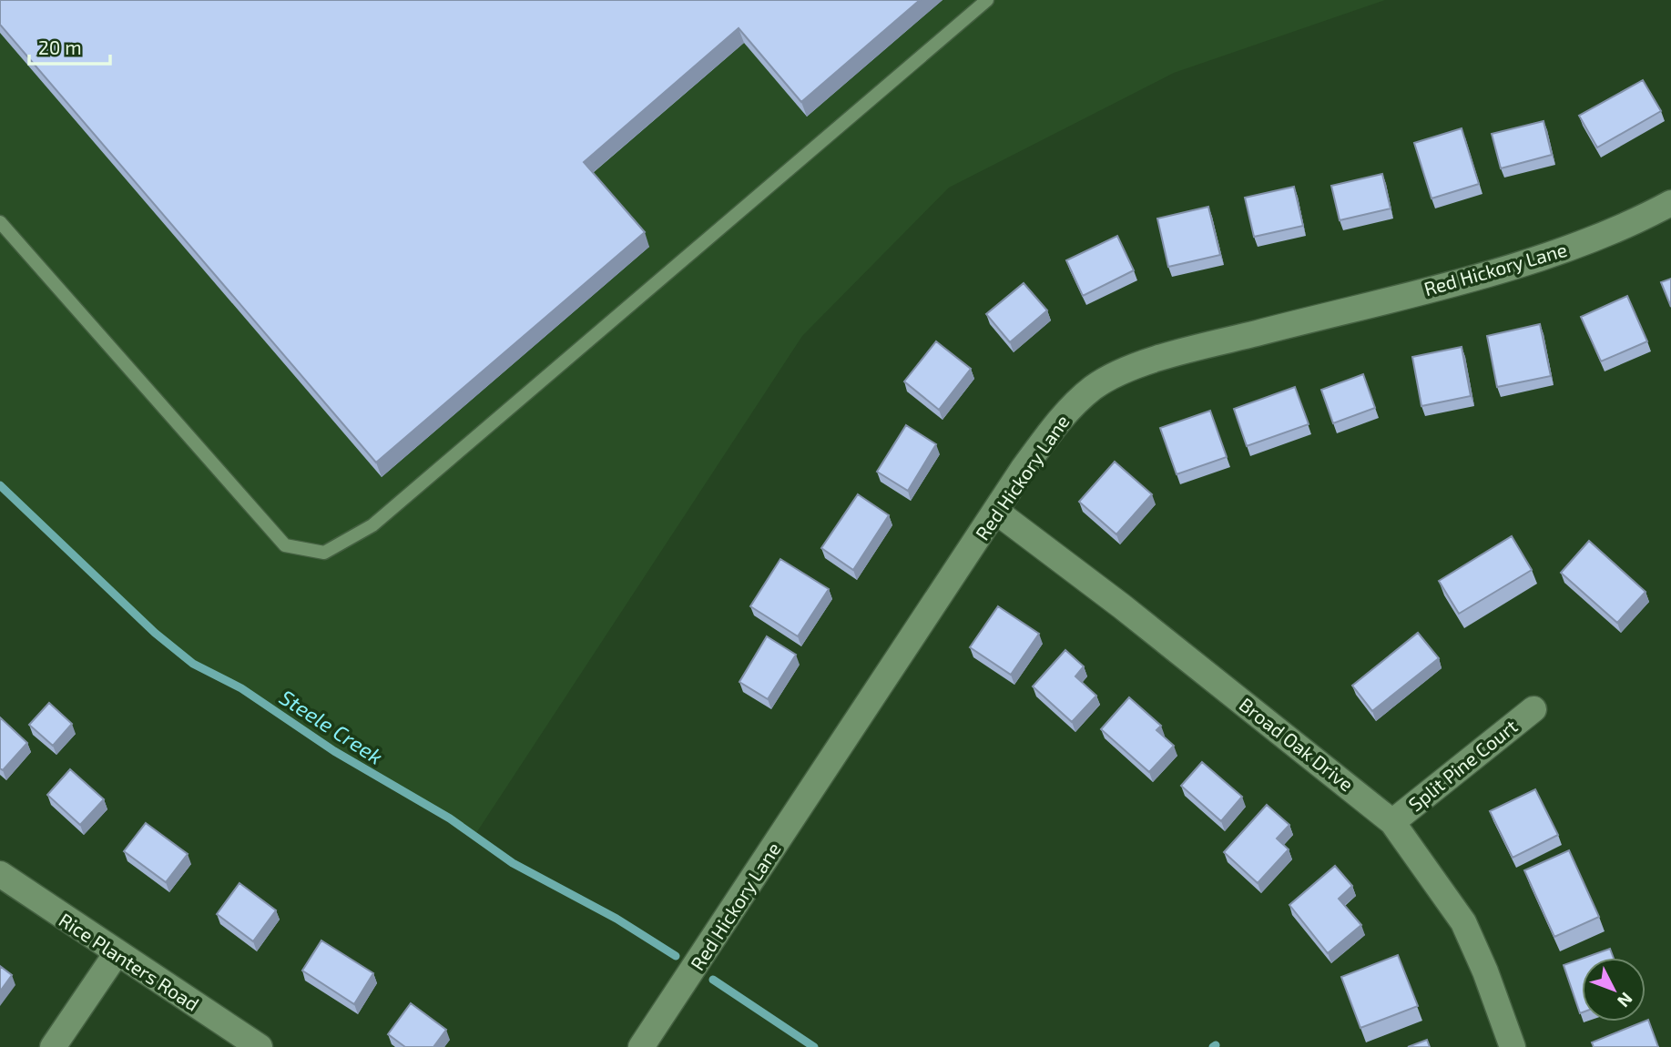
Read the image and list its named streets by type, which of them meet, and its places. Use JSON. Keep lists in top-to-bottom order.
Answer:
{
  "streets": {
    "street": [
      "Red Hickory Lane",
      "Broad Oak Drive",
      "Split Pine Court",
      "Rice Planters Road"
    ]
  },
  "crossings": [
    ["Red Hickory Lane", "Broad Oak Drive"],
    ["Broad Oak Drive", "Split Pine Court"]
  ],
  "water": ["Steele Creek"],
  "scale_bar": "20 m",
  "north": "bottom right"
}
